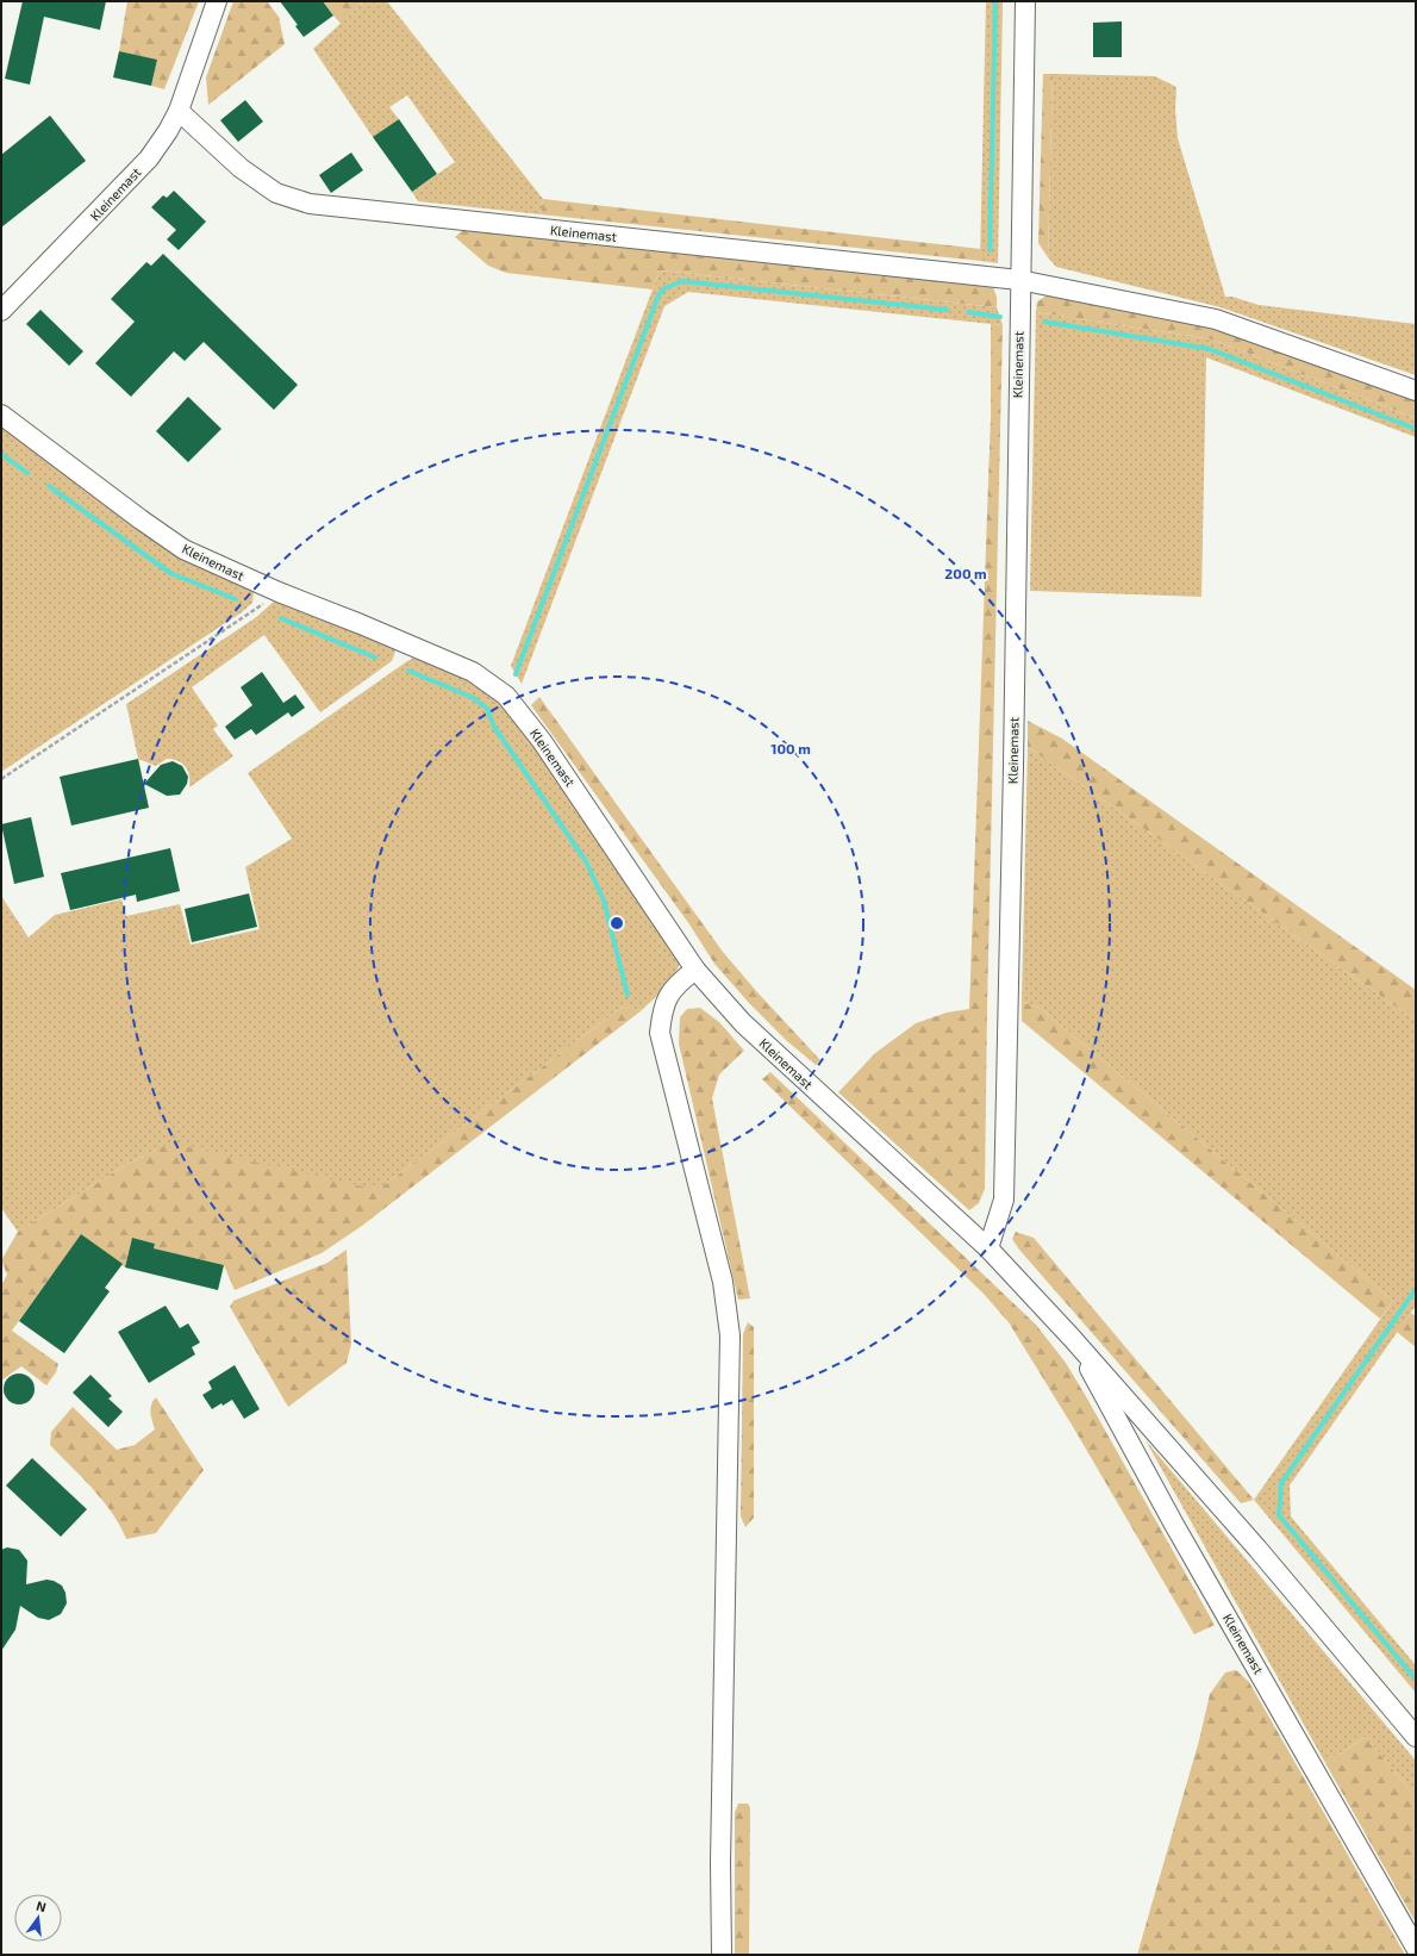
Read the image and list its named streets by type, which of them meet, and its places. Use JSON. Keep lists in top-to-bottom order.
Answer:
{
  "streets": {
    "street": ["Kleinemast"]
  },
  "north": "top",
  "rings": ["200 m", "100 m"]
}
